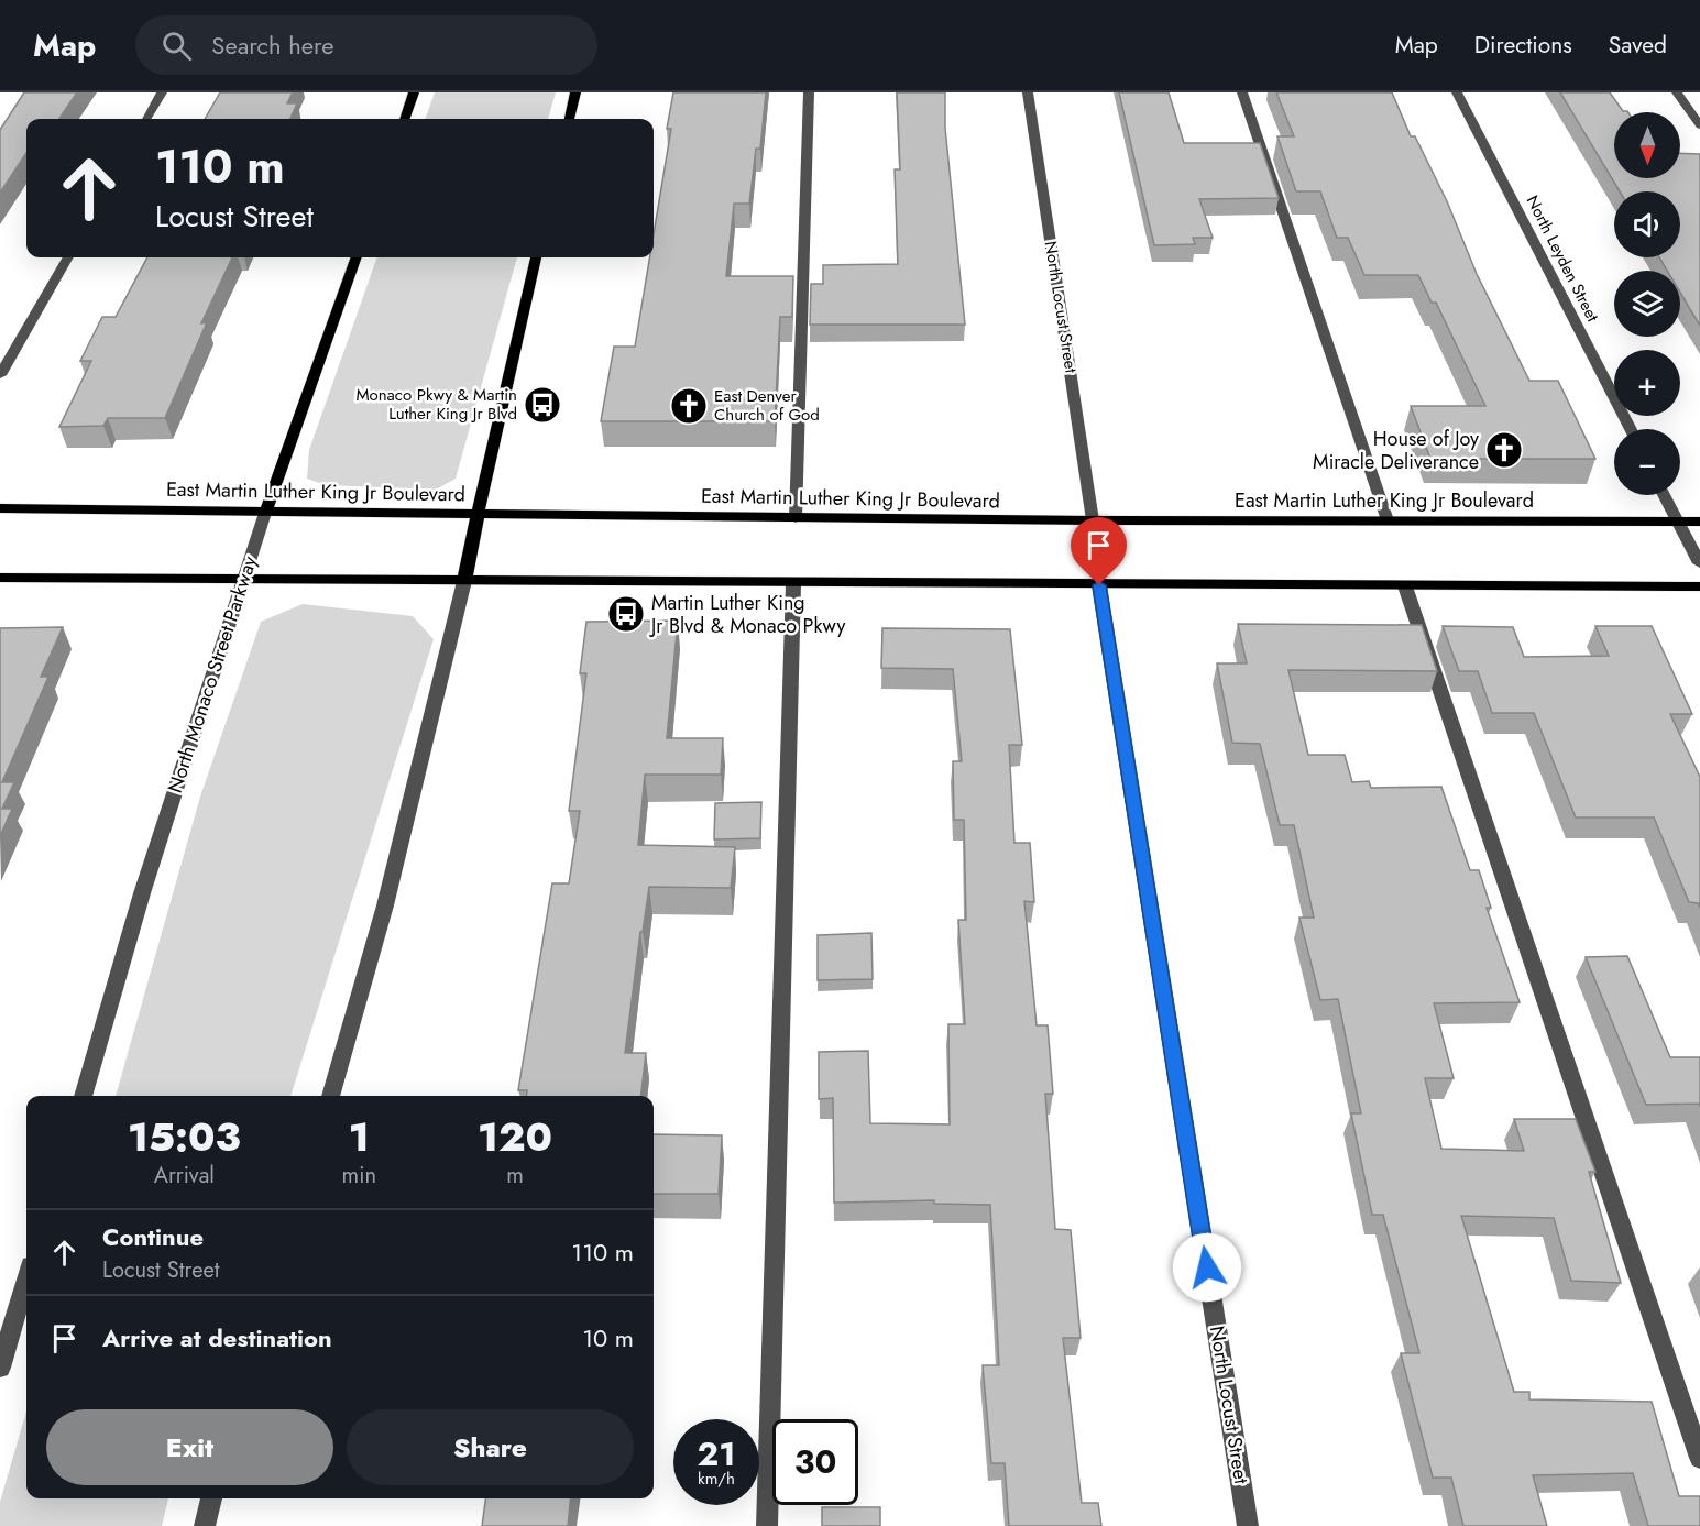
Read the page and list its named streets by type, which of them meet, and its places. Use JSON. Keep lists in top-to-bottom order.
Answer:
{
  "streets": {
    "main road": ["East Martin Luther King Jr Boulevard", "North Monaco Street Parkway"],
    "street": ["North Leyden Street", "North Locust Street"]
  },
  "crossings": [
    ["North Locust Street", "East Martin Luther King Jr Boulevard"],
    ["East Martin Luther King Jr Boulevard", "North Monaco Street Parkway"]
  ],
  "places": {
    "bus stop": ["Monaco Pkwy & Martin Luther King Jr Blvd", "Martin Luther King Jr Blvd & Monaco Pkwy"],
    "church": ["East Denver Church of God", "House of Joy Miracle Deliverance"]
  },
  "north": "bottom",
  "page": {
    "header": "Map",
    "search": "Search here",
    "nav": ["Map", "Directions", "Saved"],
    "map_buttons": ["+", "−"],
    "turn": ["110 m", "Locust Street"],
    "eta": [
      "15:03",
      "Arrival",
      "1",
      "min",
      "120",
      "m"
    ],
    "list": [
      {
        "name": "Continue",
        "note": "Locust Street",
        "value": "110 m"
      },
      {
        "name": "Arrive at destination",
        "value": "10 m"
      }
    ],
    "buttons": ["Exit", "Share"],
    "speed": "21 km/h",
    "limit": "30"
  }
}
